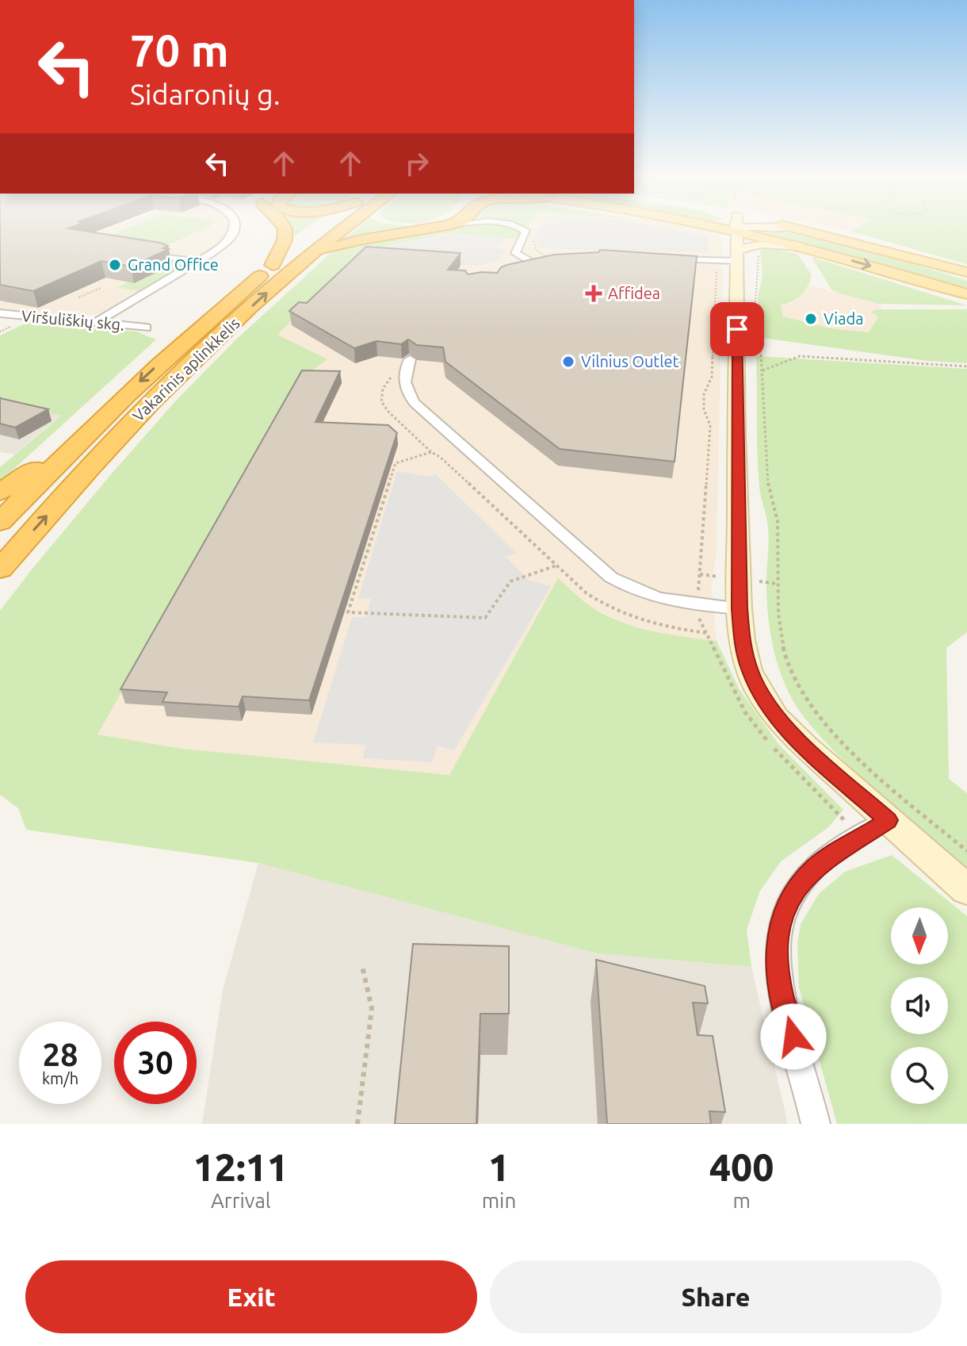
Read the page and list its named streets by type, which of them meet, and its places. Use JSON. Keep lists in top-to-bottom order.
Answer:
{
  "streets": {
    "highway": ["Vakarinis aplinkkelis"],
    "street": ["Viršuliškių skg."]
  },
  "places": {
    "other": ["Grand Office", "Viada", "Vilnius Outlet"],
    "health": ["Affidea"]
  },
  "north": "bottom",
  "page": {
    "turn": ["70 m", "Sidaronių g."],
    "speed": "28 km/h",
    "limit": "30",
    "eta": [
      "12:11",
      "Arrival",
      "1",
      "min",
      "400",
      "m"
    ],
    "buttons": ["Exit", "Share"]
  }
}
